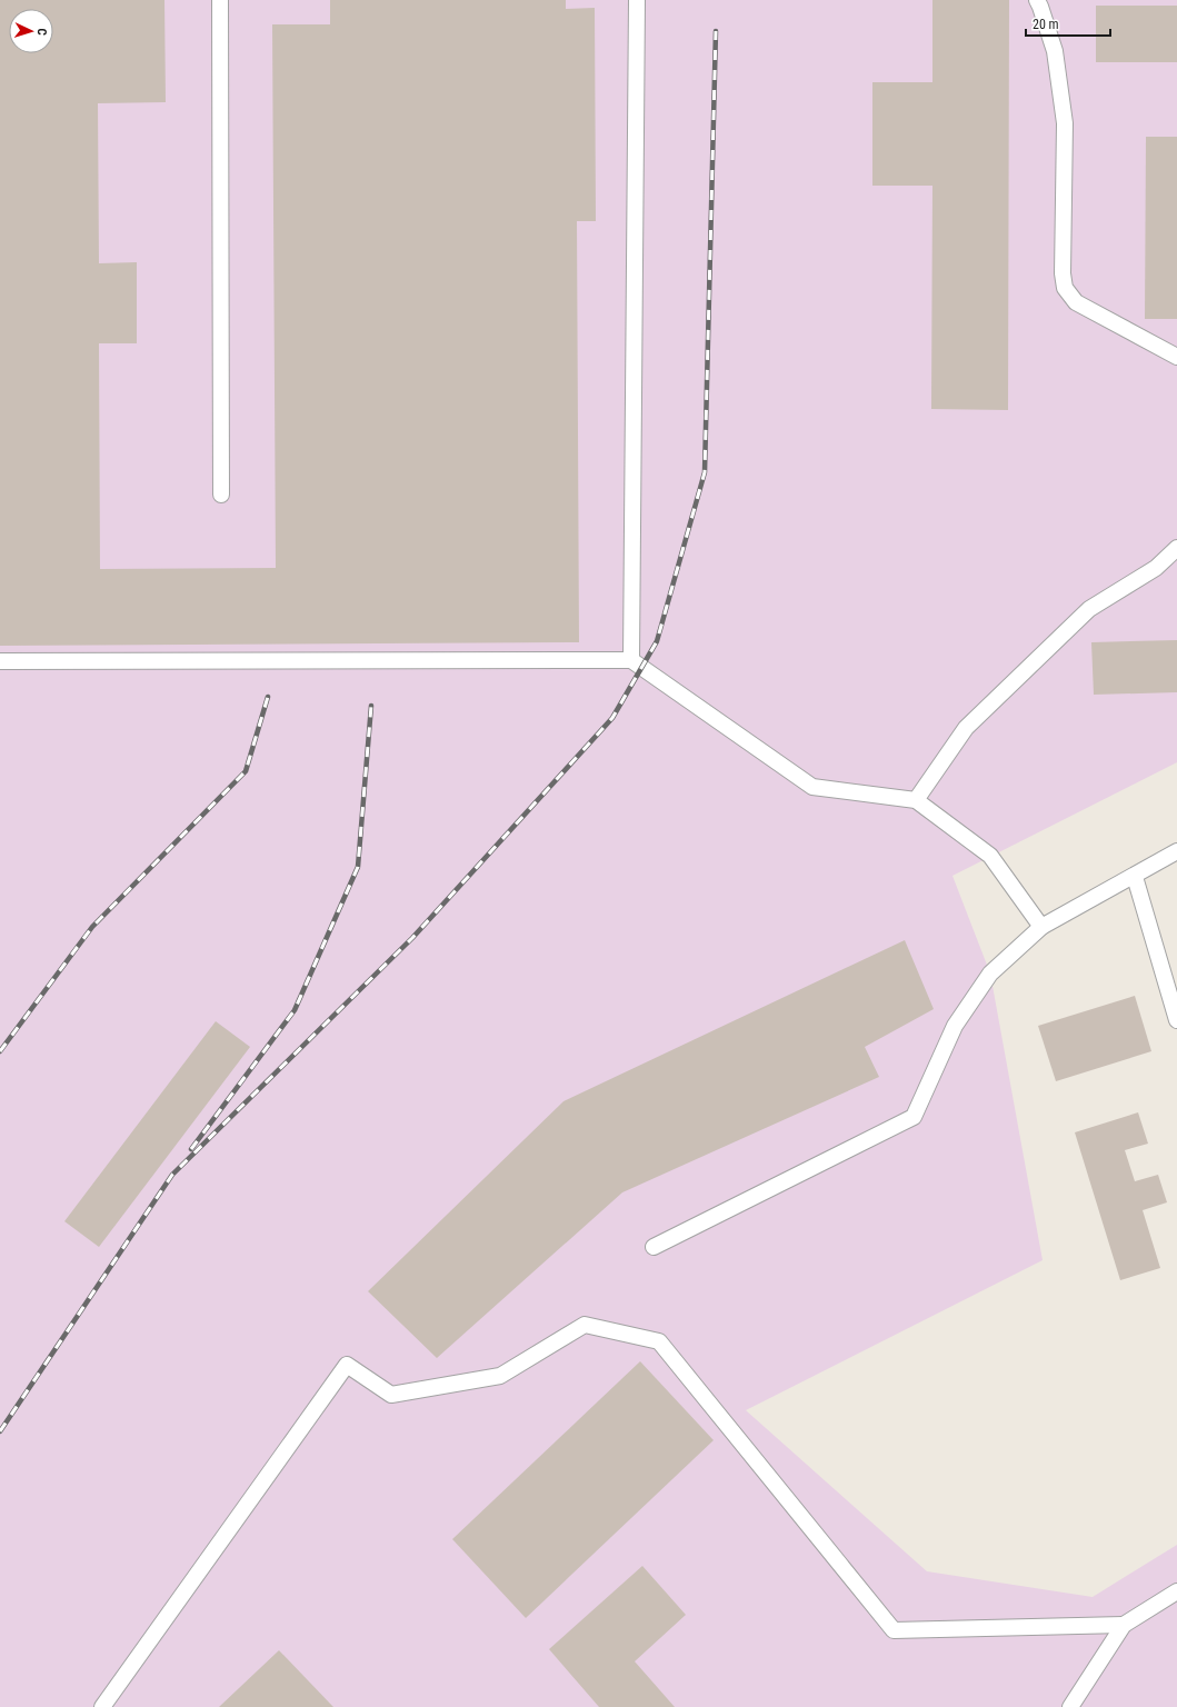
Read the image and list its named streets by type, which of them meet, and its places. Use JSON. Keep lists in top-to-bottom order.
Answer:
{
  "scale_bar": "20 m",
  "north": "right"
}
